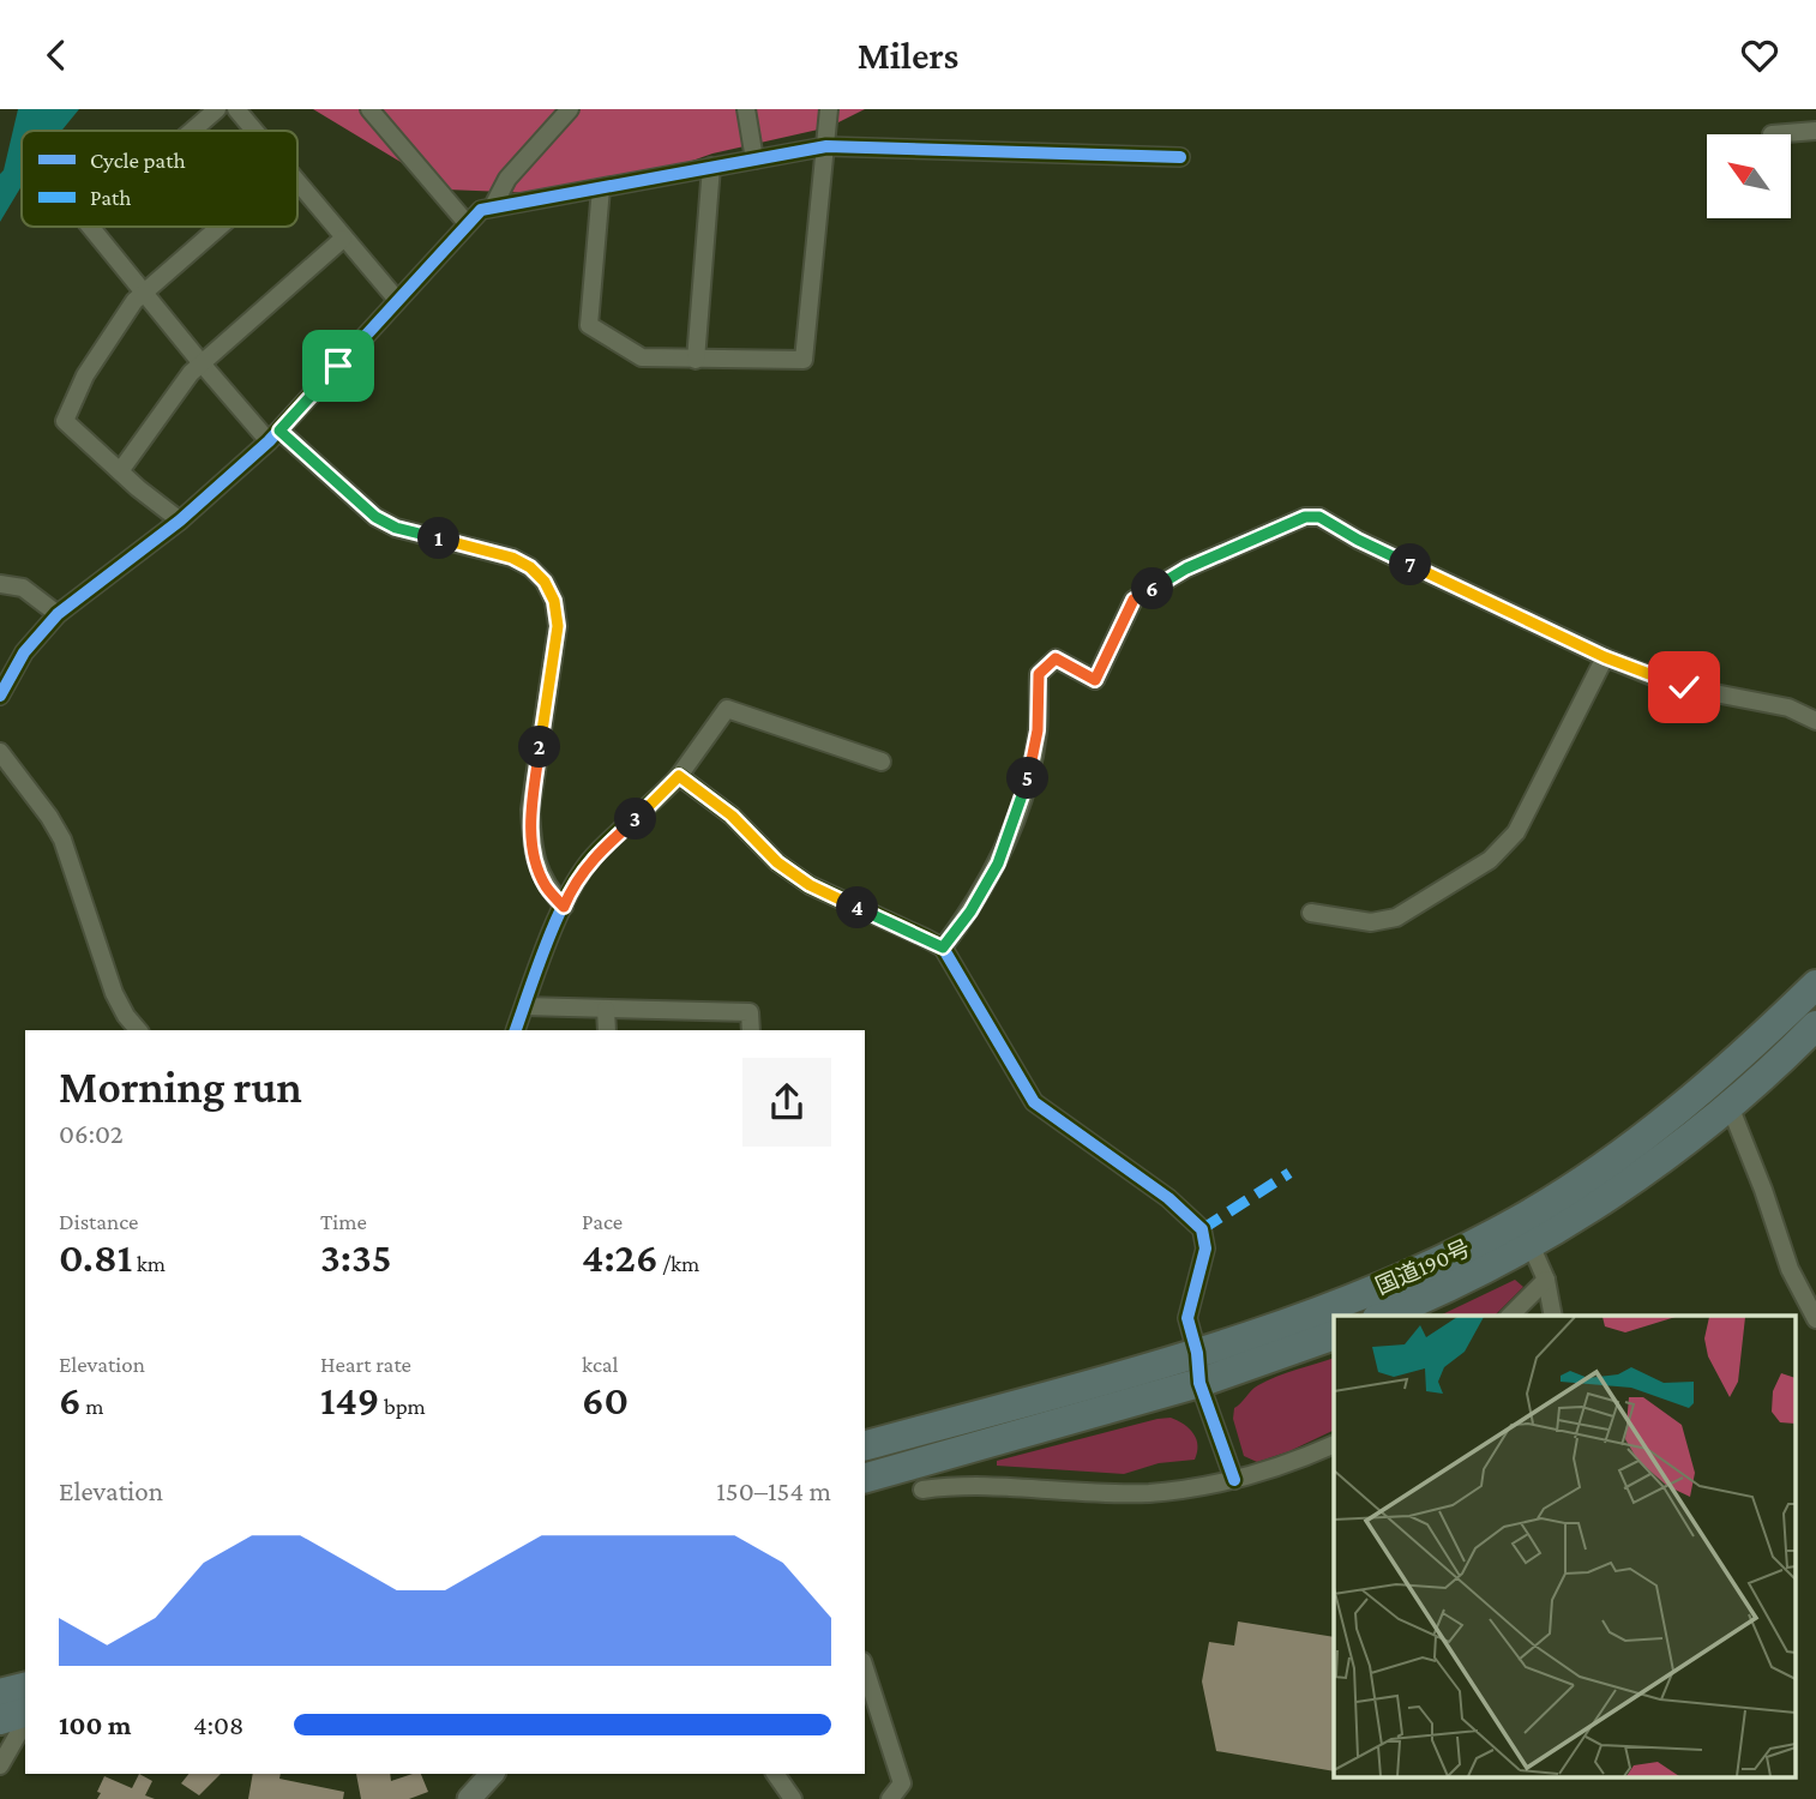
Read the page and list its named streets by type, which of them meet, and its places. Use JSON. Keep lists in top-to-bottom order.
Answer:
{
  "streets": {
    "highway": ["国道190号"]
  },
  "legend": ["Cycle path", "Path"],
  "north": "top left",
  "page": {
    "header": "Milers",
    "pins": [
      "1",
      "7",
      "6",
      "2",
      "5",
      "3",
      "4"
    ],
    "heading": ["Morning run", "06:02"],
    "stats": [
      ["Distance", "0.81 km"],
      ["Time", "3:35"],
      ["Pace", "4:26 /km"],
      ["Elevation", "6 m"],
      ["Heart rate", "149 bpm"],
      ["kcal", "60"]
    ],
    "chart": ["Elevation", "150–154 m"],
    "list": [
      {
        "name": "100 m",
        "note": "4:08"
      }
    ]
  }
}
